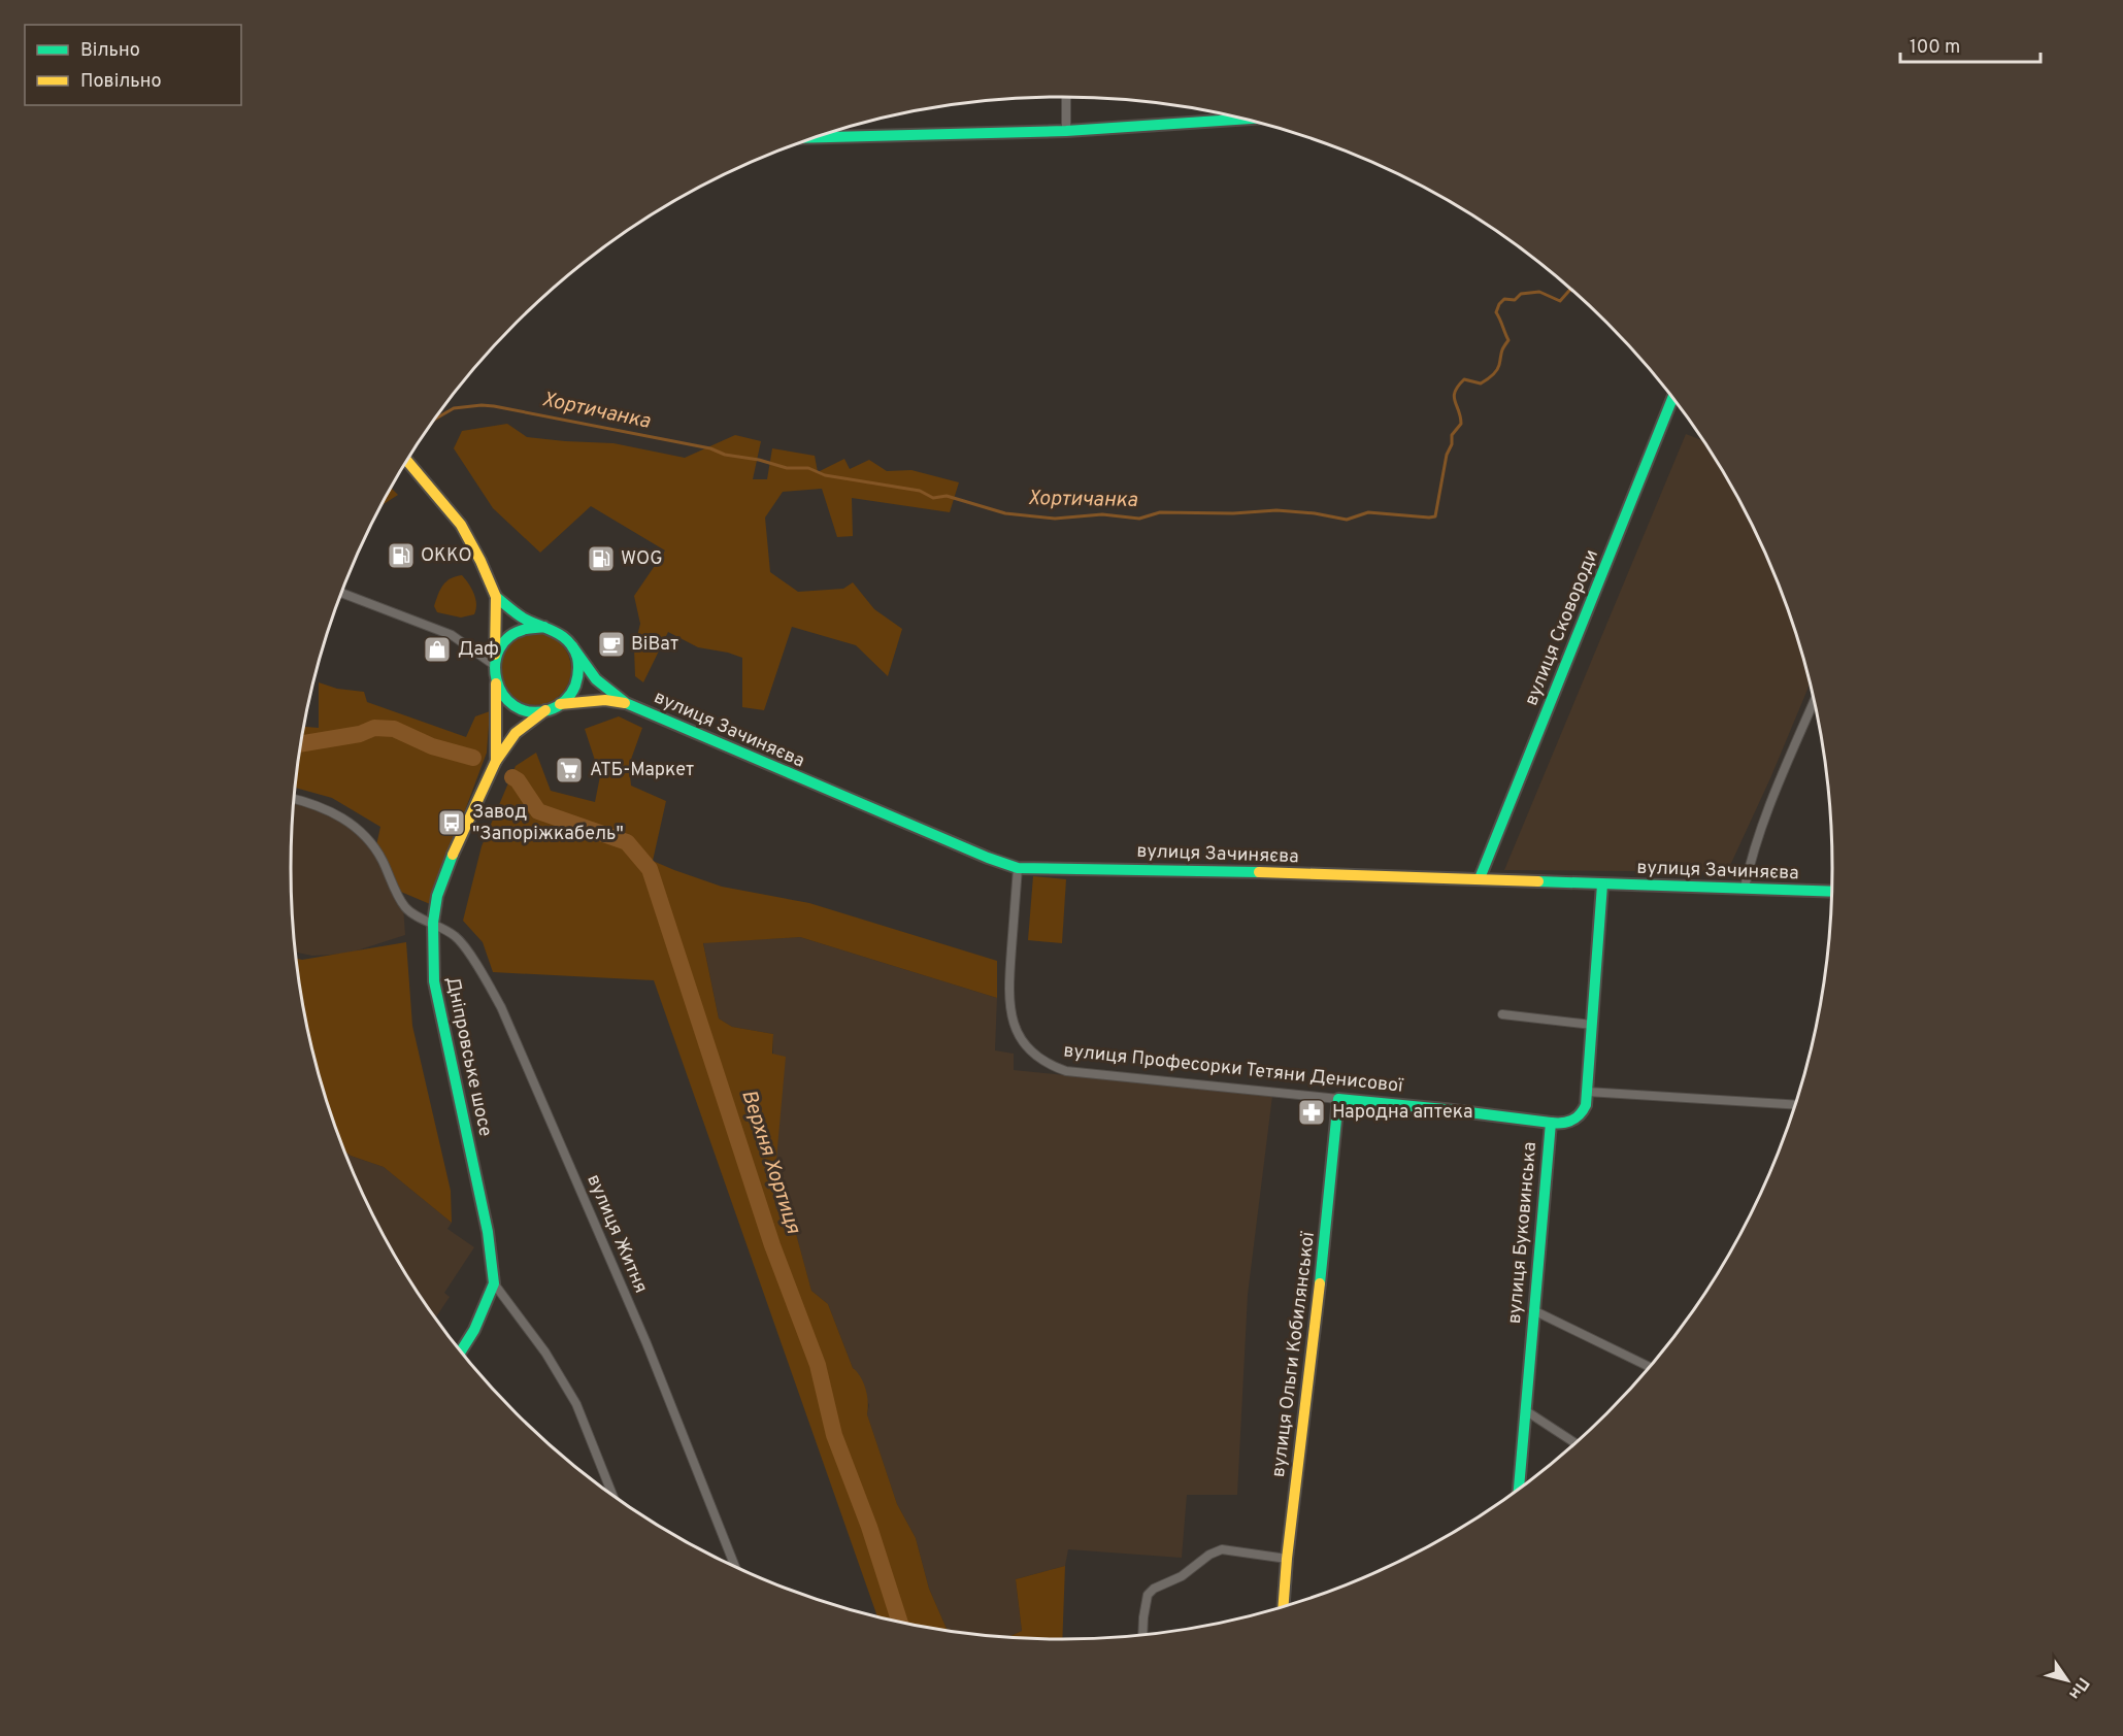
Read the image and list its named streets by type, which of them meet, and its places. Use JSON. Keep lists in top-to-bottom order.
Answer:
{
  "streets": {
    "street": [
      "вулиця Сковороди",
      "вулиця Зачиняєва",
      "Дніпровське шосе",
      "вулиця Професорки Тетяни Денисової",
      "вулиця Буковинська",
      "вулиця Житня",
      "вулиця Ольги Кобилянської"
    ]
  },
  "crossings": [
    ["вулиця Сковороди", "вулиця Зачиняєва"],
    ["вулиця Зачиняєва", "вулиця Професорки Тетяни Денисової"],
    ["вулиця Зачиняєва", "вулиця Буковинська"],
    ["Дніпровське шосе", "вулиця Житня"],
    ["вулиця Професорки Тетяни Денисової", "вулиця Буковинська"],
    ["вулиця Професорки Тетяни Денисової", "вулиця Ольги Кобилянської"]
  ],
  "water": ["Хортичанка", "Верхня Хортиця"],
  "places": {
    "fuel station": ["ОККО", "WOG"],
    "cafe": ["ВіВат"],
    "shop": ["Даф"],
    "supermarket": ["АТБ-Маркет"],
    "bus stop": ["Завод \"Запоріжкабель\""],
    "pharmacy": ["Народна аптека"]
  },
  "legend": ["Вільно", "Повільно"],
  "scale_bar": "100 m",
  "north": "bottom right"
}
